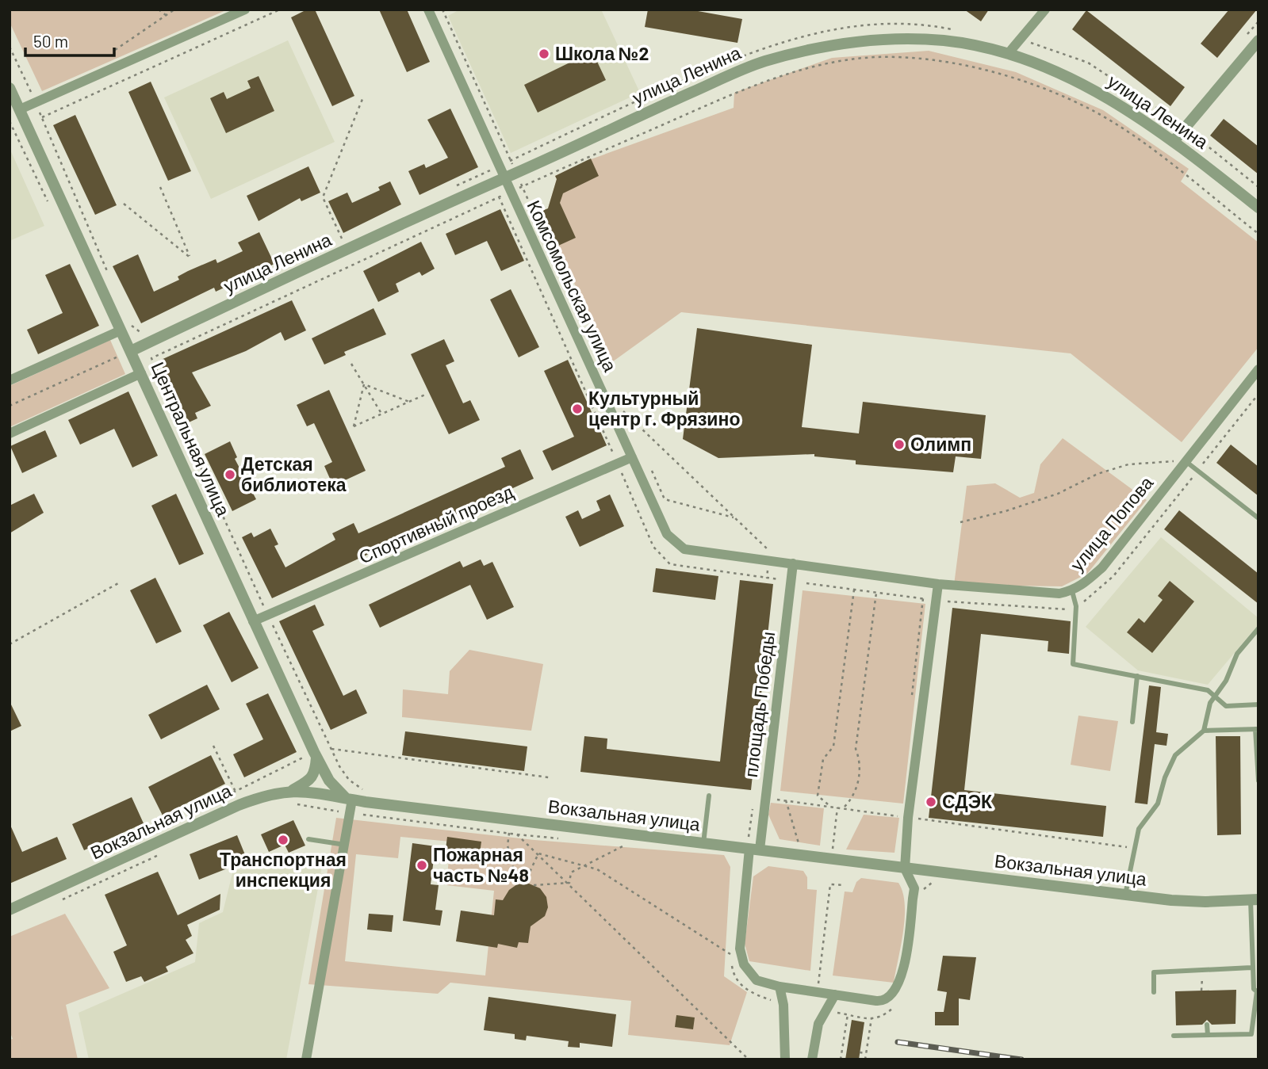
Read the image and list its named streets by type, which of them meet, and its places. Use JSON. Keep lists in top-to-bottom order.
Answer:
{
  "streets": {
    "street": [
      "улица Ленина",
      "Комсомольская улица",
      "Центральная улица",
      "улица Попова",
      "Спортивный проезд",
      "площадь Победы",
      "Вокзальная улица"
    ]
  },
  "crossings": [
    ["улица Ленина", "Комсомольская улица"],
    ["улица Ленина", "Центральная улица"],
    ["Комсомольская улица", "улица Попова"],
    ["Комсомольская улица", "Спортивный проезд"],
    ["Комсомольская улица", "площадь Победы"],
    ["Центральная улица", "Спортивный проезд"],
    ["Центральная улица", "Вокзальная улица"],
    ["площадь Победы", "Вокзальная улица"]
  ],
  "places": [
    "Школа №2",
    "Культурный центр г. Фрязино",
    "Олимп",
    "Детская библиотека",
    "СДЭК",
    "Транспортная инспекция",
    "Пожарная часть №48"
  ],
  "scale_bar": "50 m"
}
